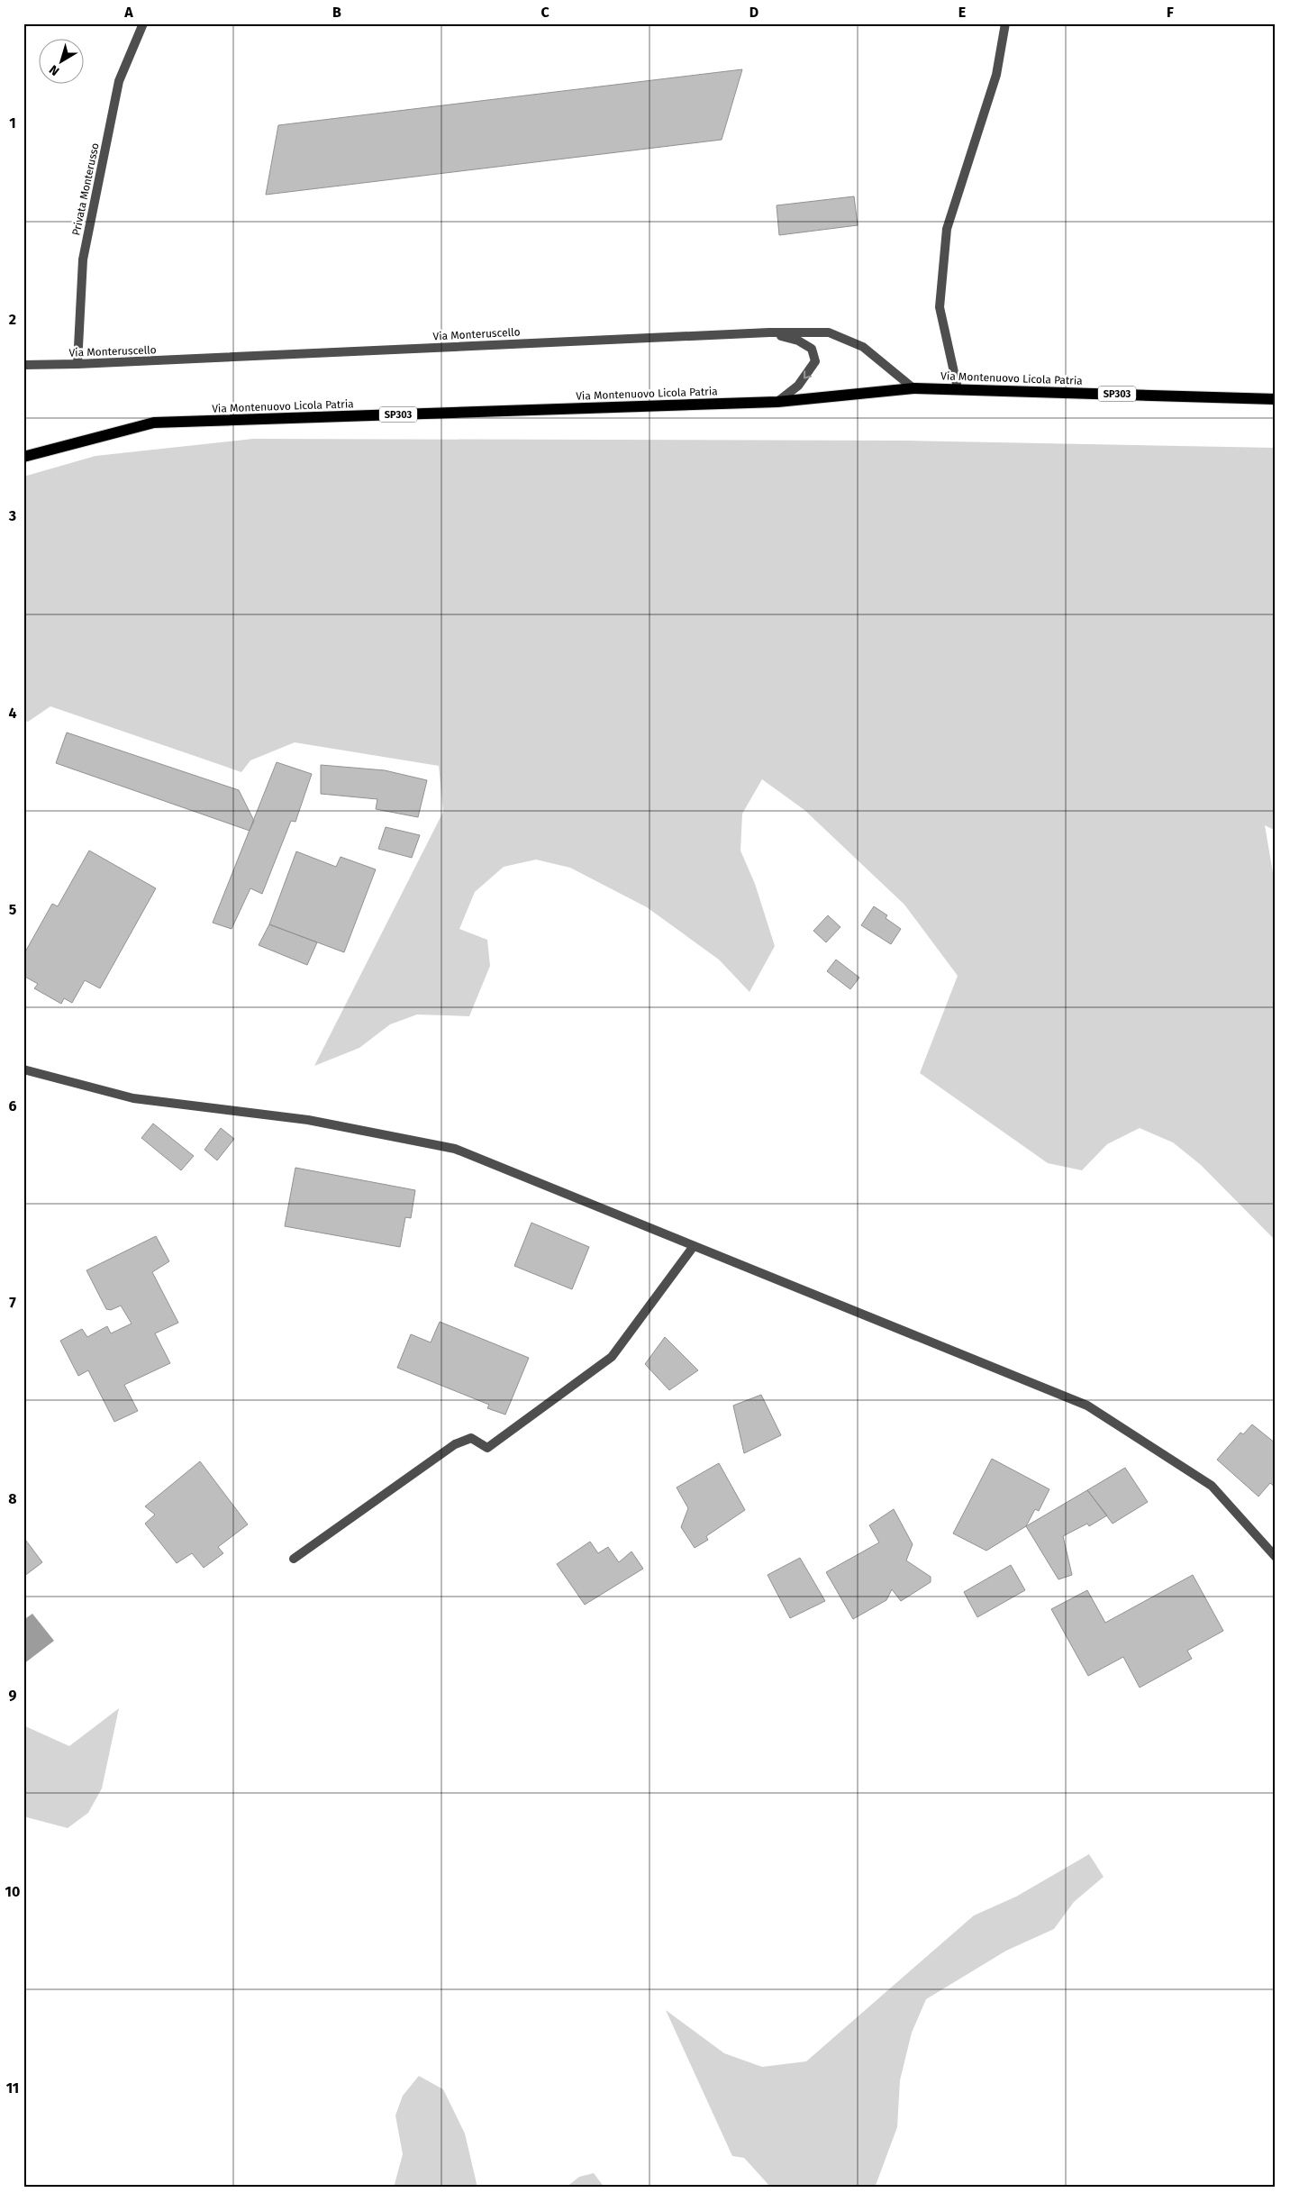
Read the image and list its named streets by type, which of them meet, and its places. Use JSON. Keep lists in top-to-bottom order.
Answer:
{
  "streets": {
    "main road": ["Via Montenuovo Licola Patria", "SP303"],
    "street": ["Privata Monterusso", "Via Monteruscello"]
  },
  "crossings": [
    ["Privata Monterusso", "Via Monteruscello"],
    ["Via Monteruscello", "Via Montenuovo Licola Patria"]
  ],
  "north": "bottom left",
  "grid": {
    "columns": [
      "A",
      "B",
      "C",
      "D",
      "E",
      "F"
    ],
    "rows": [
      "1",
      "2",
      "3",
      "4",
      "5",
      "6",
      "7",
      "8",
      "9",
      "10",
      "11"
    ]
  }
}
